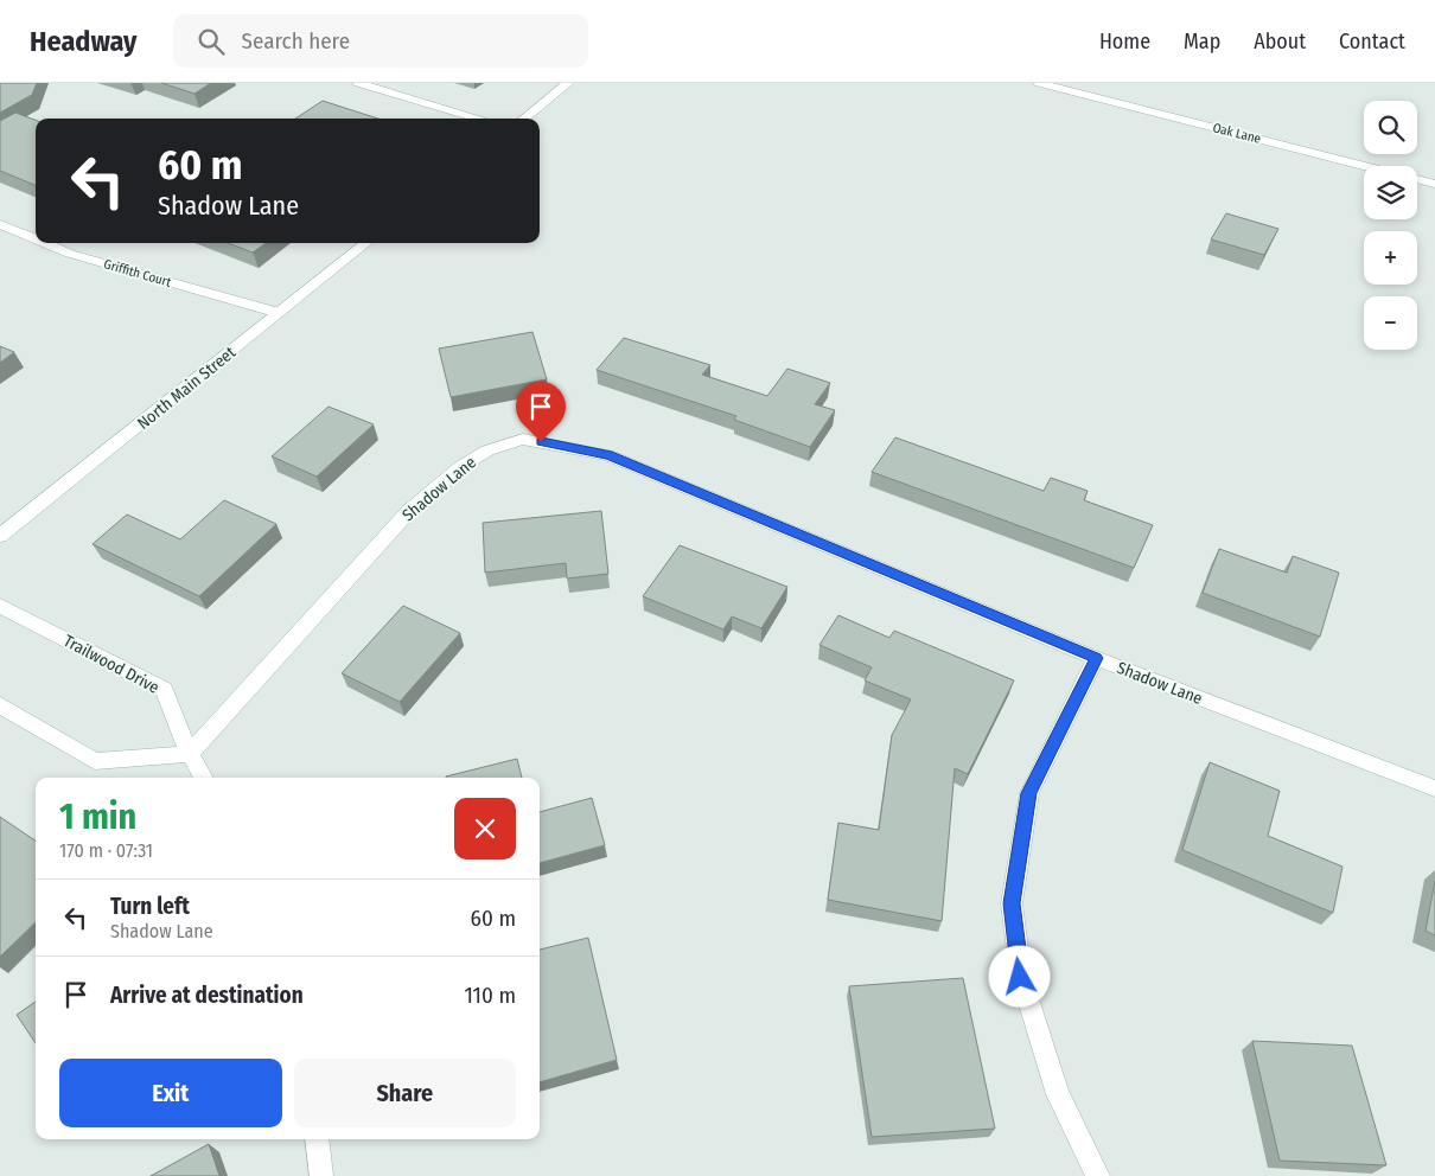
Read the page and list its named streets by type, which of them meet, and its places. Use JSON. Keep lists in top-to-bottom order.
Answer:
{
  "streets": {
    "street": [
      "Oak Lane",
      "Griffith Court",
      "North Main Street",
      "Shadow Lane",
      "Trailwood Drive"
    ]
  },
  "crossings": [
    ["Griffith Court", "North Main Street"],
    ["Shadow Lane", "Trailwood Drive"]
  ],
  "page": {
    "header": "Headway",
    "search": "Search here",
    "nav": [
      "Home",
      "Map",
      "About",
      "Contact"
    ],
    "map_buttons": ["+", "−"],
    "turn": ["60 m", "Shadow Lane"],
    "heading": ["1 min", "170 m · 07:31"],
    "list": [
      {
        "name": "Turn left",
        "note": "Shadow Lane",
        "value": "60 m"
      },
      {
        "name": "Arrive at destination",
        "value": "110 m"
      }
    ],
    "buttons": ["Exit", "Share"]
  }
}
